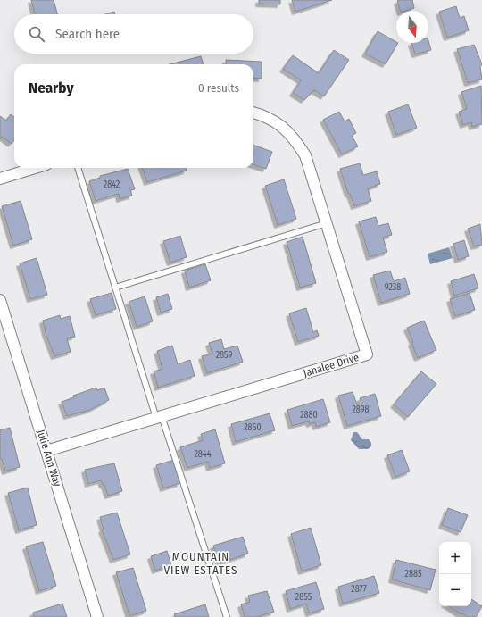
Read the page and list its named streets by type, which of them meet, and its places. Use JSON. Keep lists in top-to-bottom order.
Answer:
{
  "streets": {
    "street": ["Janalee Drive", "Julie Ann Way"]
  },
  "crossings": [
    ["Janalee Drive", "Julie Ann Way"]
  ],
  "districts": ["MOUNTAIN VIEW ESTATES"],
  "house_numbers": [
    "2842",
    "9238",
    "2859",
    "2898",
    "2880",
    "2860",
    "2844",
    "2885",
    "2877",
    "2855"
  ],
  "north": "bottom",
  "page": {
    "search": "Search here",
    "heading": ["Nearby", "0 results"],
    "map_buttons": ["+", "−"]
  }
}
